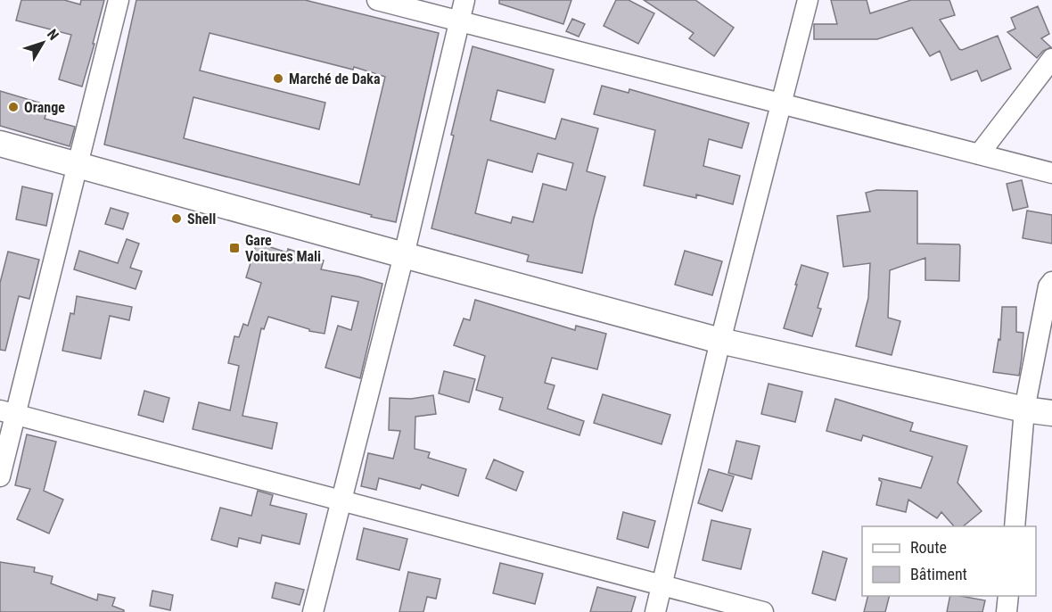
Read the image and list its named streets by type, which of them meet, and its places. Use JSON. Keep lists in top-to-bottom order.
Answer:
{
  "places": {
    "other": ["Marché de Daka", "Orange", "Shell"],
    "transit": ["Gare Voitures Mali"]
  },
  "legend": ["Route", "Bâtiment"],
  "north": "top right"
}
